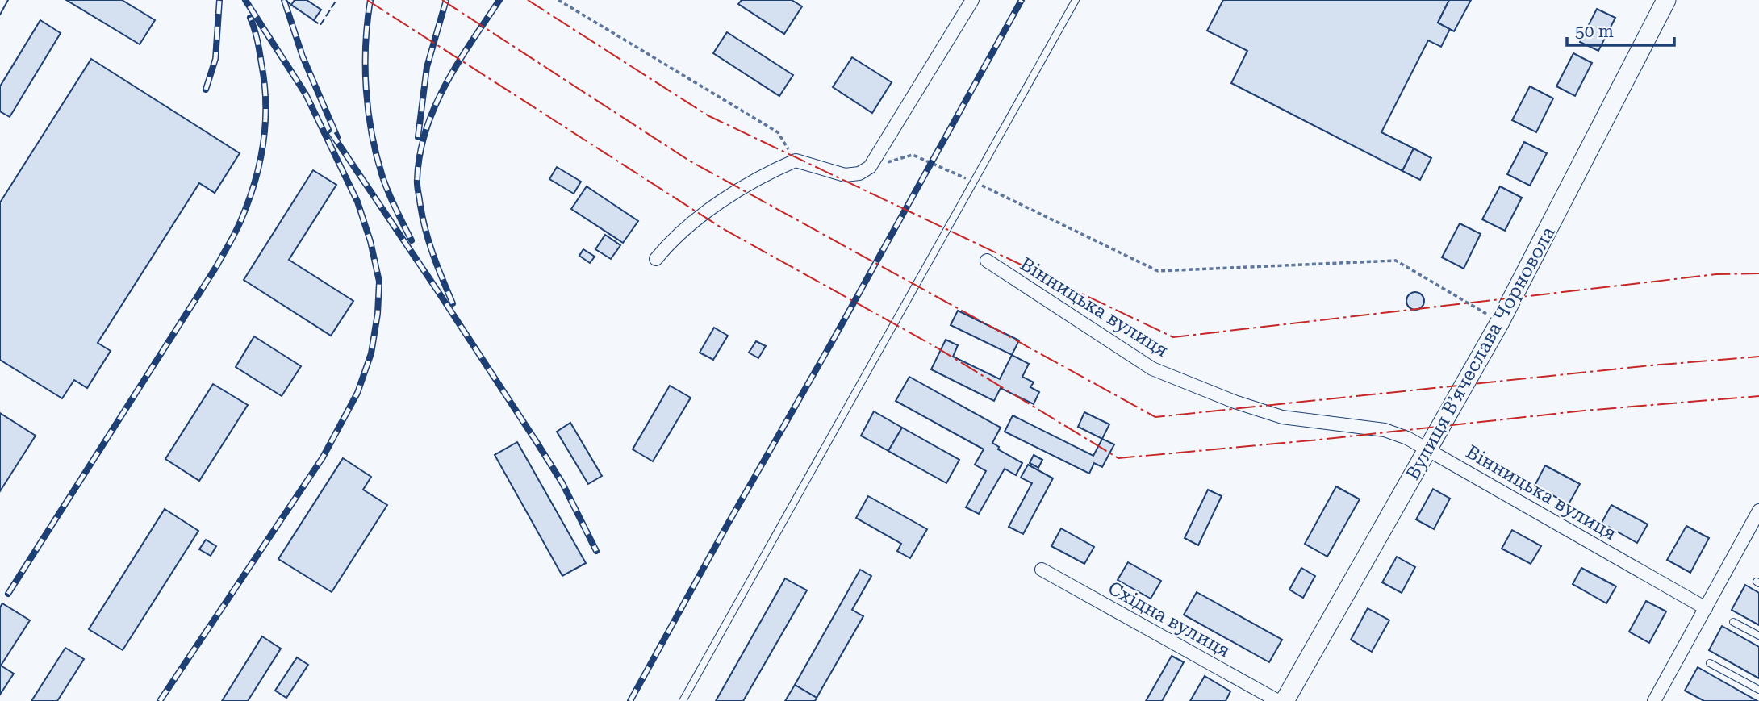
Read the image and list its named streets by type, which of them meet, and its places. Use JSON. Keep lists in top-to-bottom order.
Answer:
{
  "streets": {
    "street": ["Вінницька вулиця", "Вулиця Вʼячеслава Чорновола", "Східна вулиця"]
  },
  "crossings": [
    ["Вінницька вулиця", "Вулиця Вʼячеслава Чорновола"]
  ],
  "scale_bar": "50 m"
}
